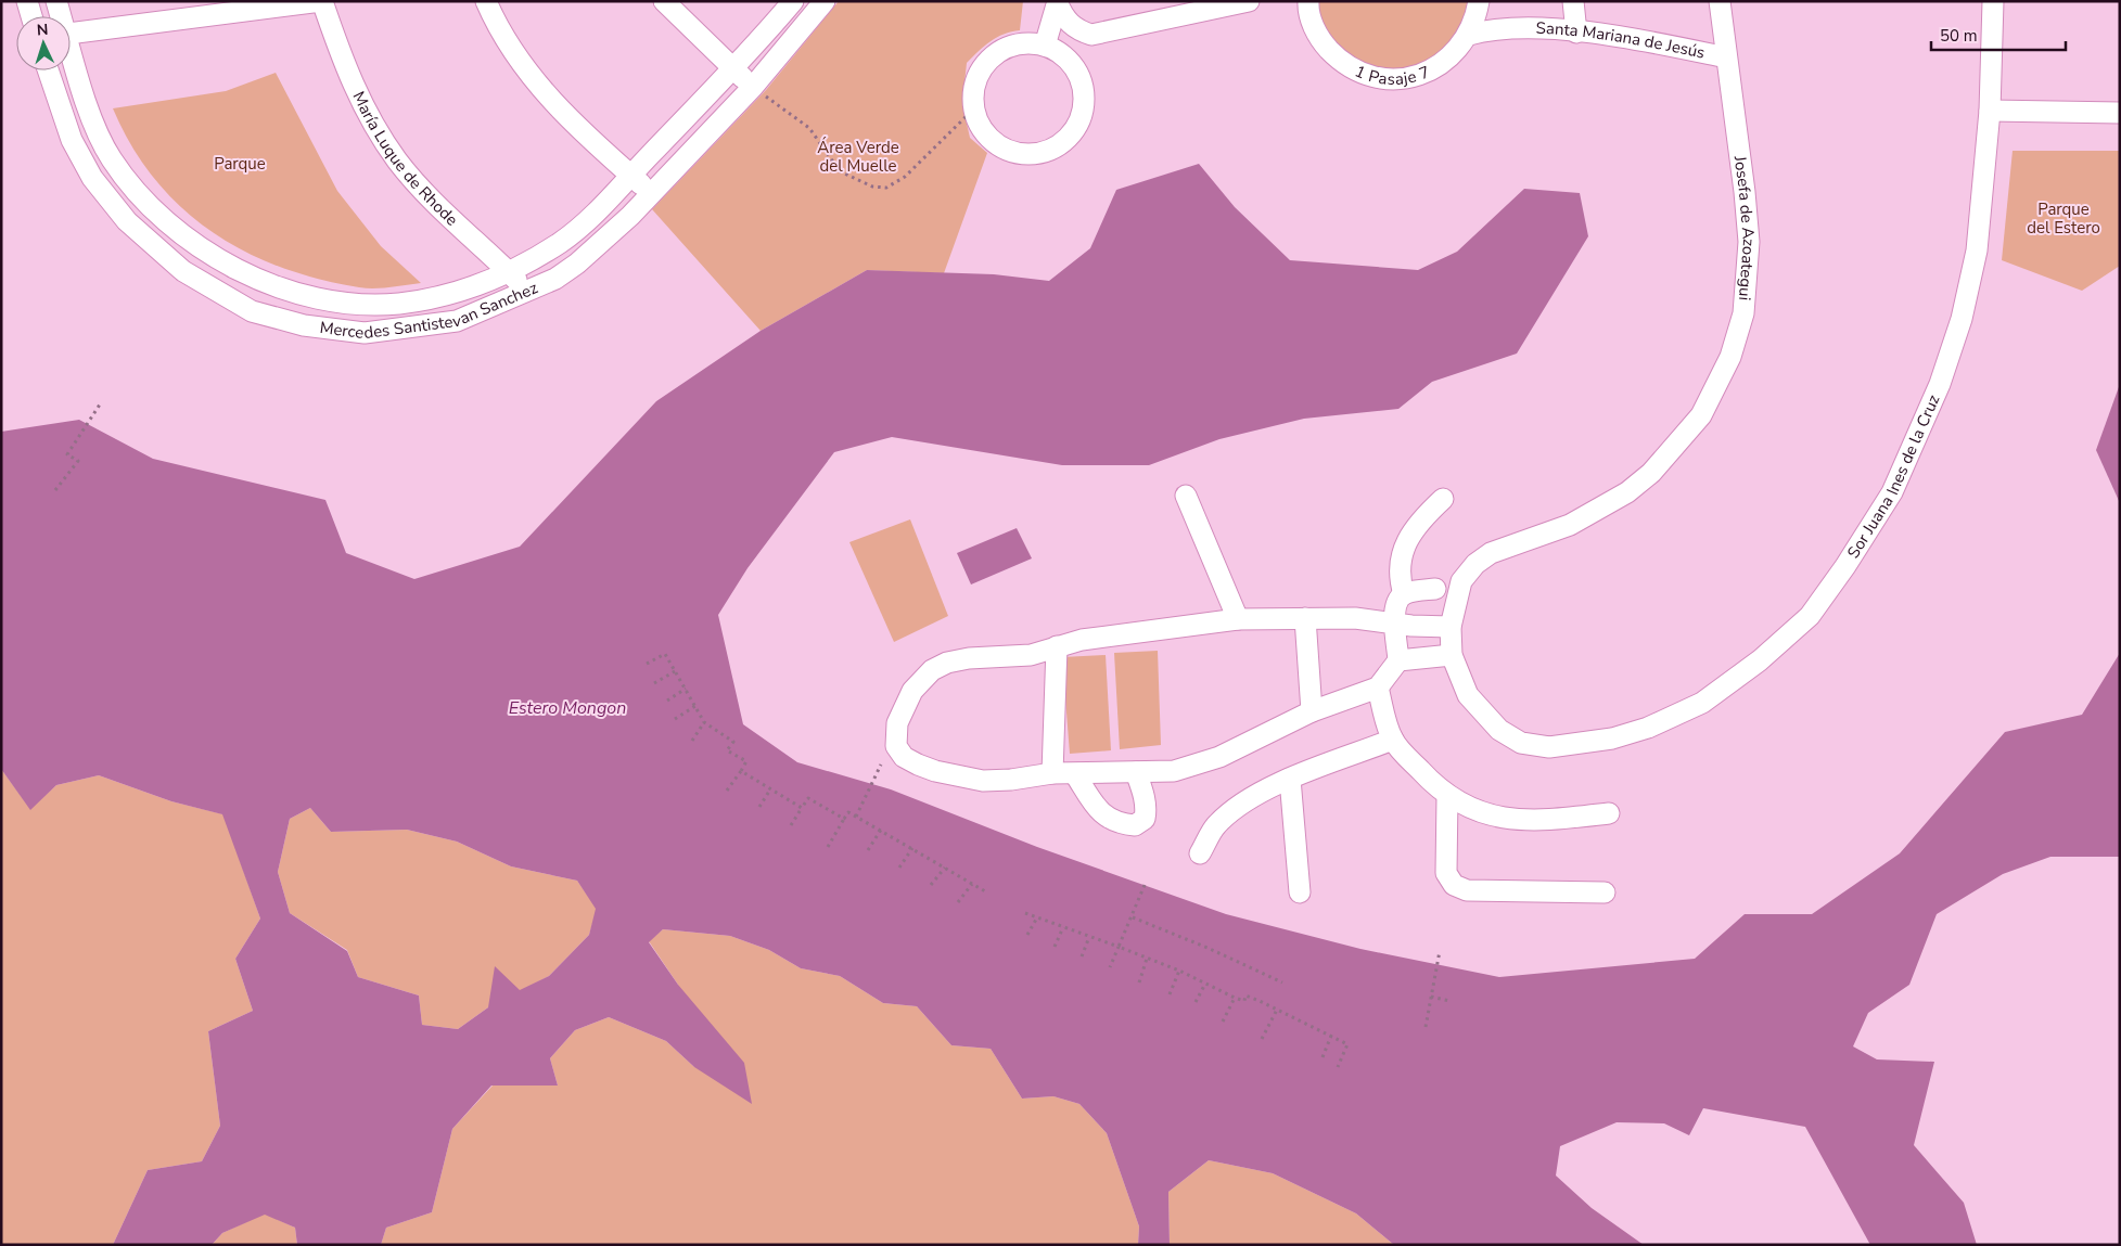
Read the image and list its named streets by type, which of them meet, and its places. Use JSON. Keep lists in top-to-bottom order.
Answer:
{
  "streets": {
    "street": [
      "Santa Mariana de Jesús",
      "1 Pasaje 7",
      "María Luque de Rhode",
      "Josefa de Azoategui",
      "Mercedes Santistevan Sanchez",
      "Sor Juana Ines de la Cruz"
    ]
  },
  "crossings": [
    ["Santa Mariana de Jesús", "1 Pasaje 7"],
    ["Santa Mariana de Jesús", "Josefa de Azoategui"],
    ["María Luque de Rhode", "Mercedes Santistevan Sanchez"],
    ["Josefa de Azoategui", "Sor Juana Ines de la Cruz"]
  ],
  "water": ["Estero Mongon"],
  "parks": ["Área Verde del Muelle", "Parque", "Parque del Estero"],
  "scale_bar": "50 m",
  "north": "top"
}
